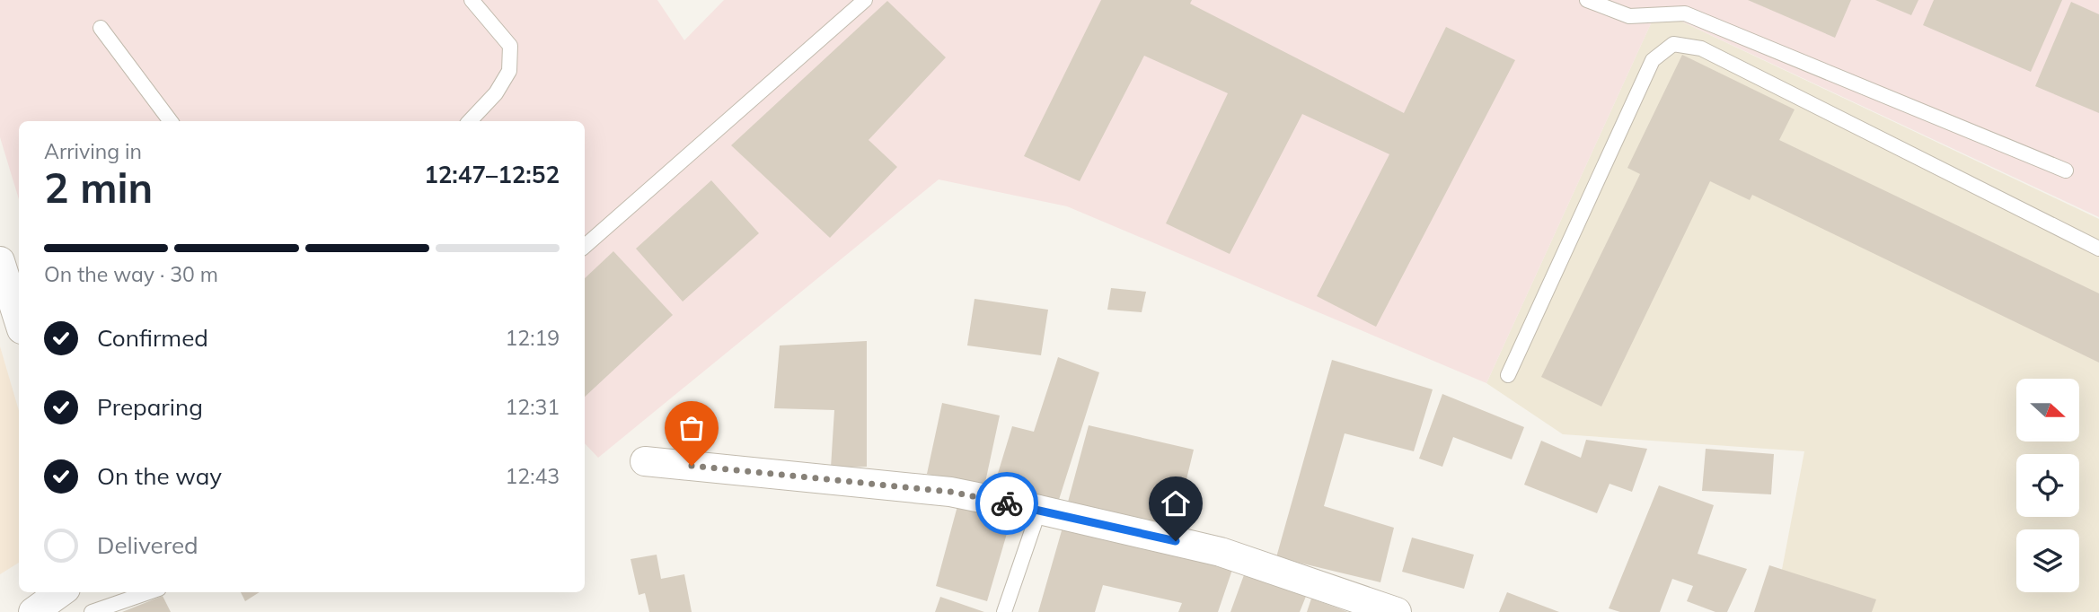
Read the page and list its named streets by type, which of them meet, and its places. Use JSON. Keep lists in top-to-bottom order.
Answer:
{
  "north": "right",
  "page": {
    "heading": ["2 min", "Arriving in", "12:47–12:52"],
    "bar": "On the way · 30 m",
    "list": [
      ["Confirmed", "12:19"],
      ["Preparing", "12:31"],
      ["On the way", "12:43"],
      "Delivered"
    ]
  }
}
